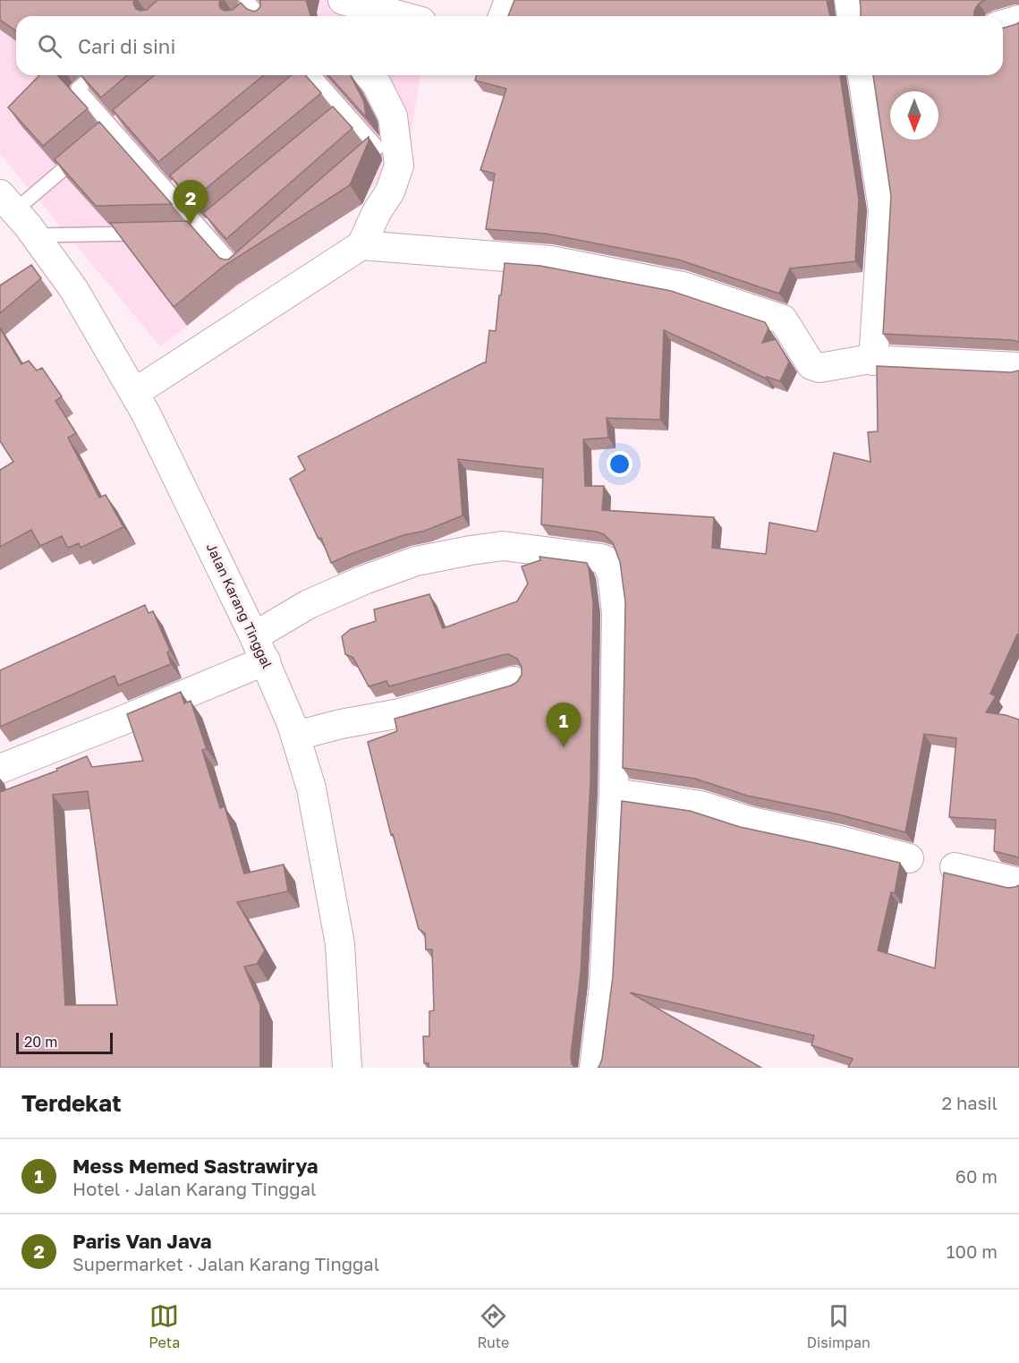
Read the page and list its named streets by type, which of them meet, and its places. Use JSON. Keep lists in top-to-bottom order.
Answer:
{
  "streets": {
    "street": ["Jalan Karang Tinggal"]
  },
  "scale_bar": "20 m",
  "north": "bottom",
  "page": {
    "search": "Cari di sini",
    "pins": ["2", "1"],
    "scale": "20 m",
    "heading": ["Terdekat", "2 hasil"],
    "list": [
      {
        "mark": "1",
        "name": "Mess Memed Sastrawirya",
        "note": "Hotel · Jalan Karang Tinggal",
        "value": "60 m"
      },
      {
        "mark": "2",
        "name": "Paris Van Java",
        "note": "Supermarket · Jalan Karang Tinggal",
        "value": "100 m"
      }
    ],
    "nav": ["Peta", "Rute", "Disimpan"]
  }
}
